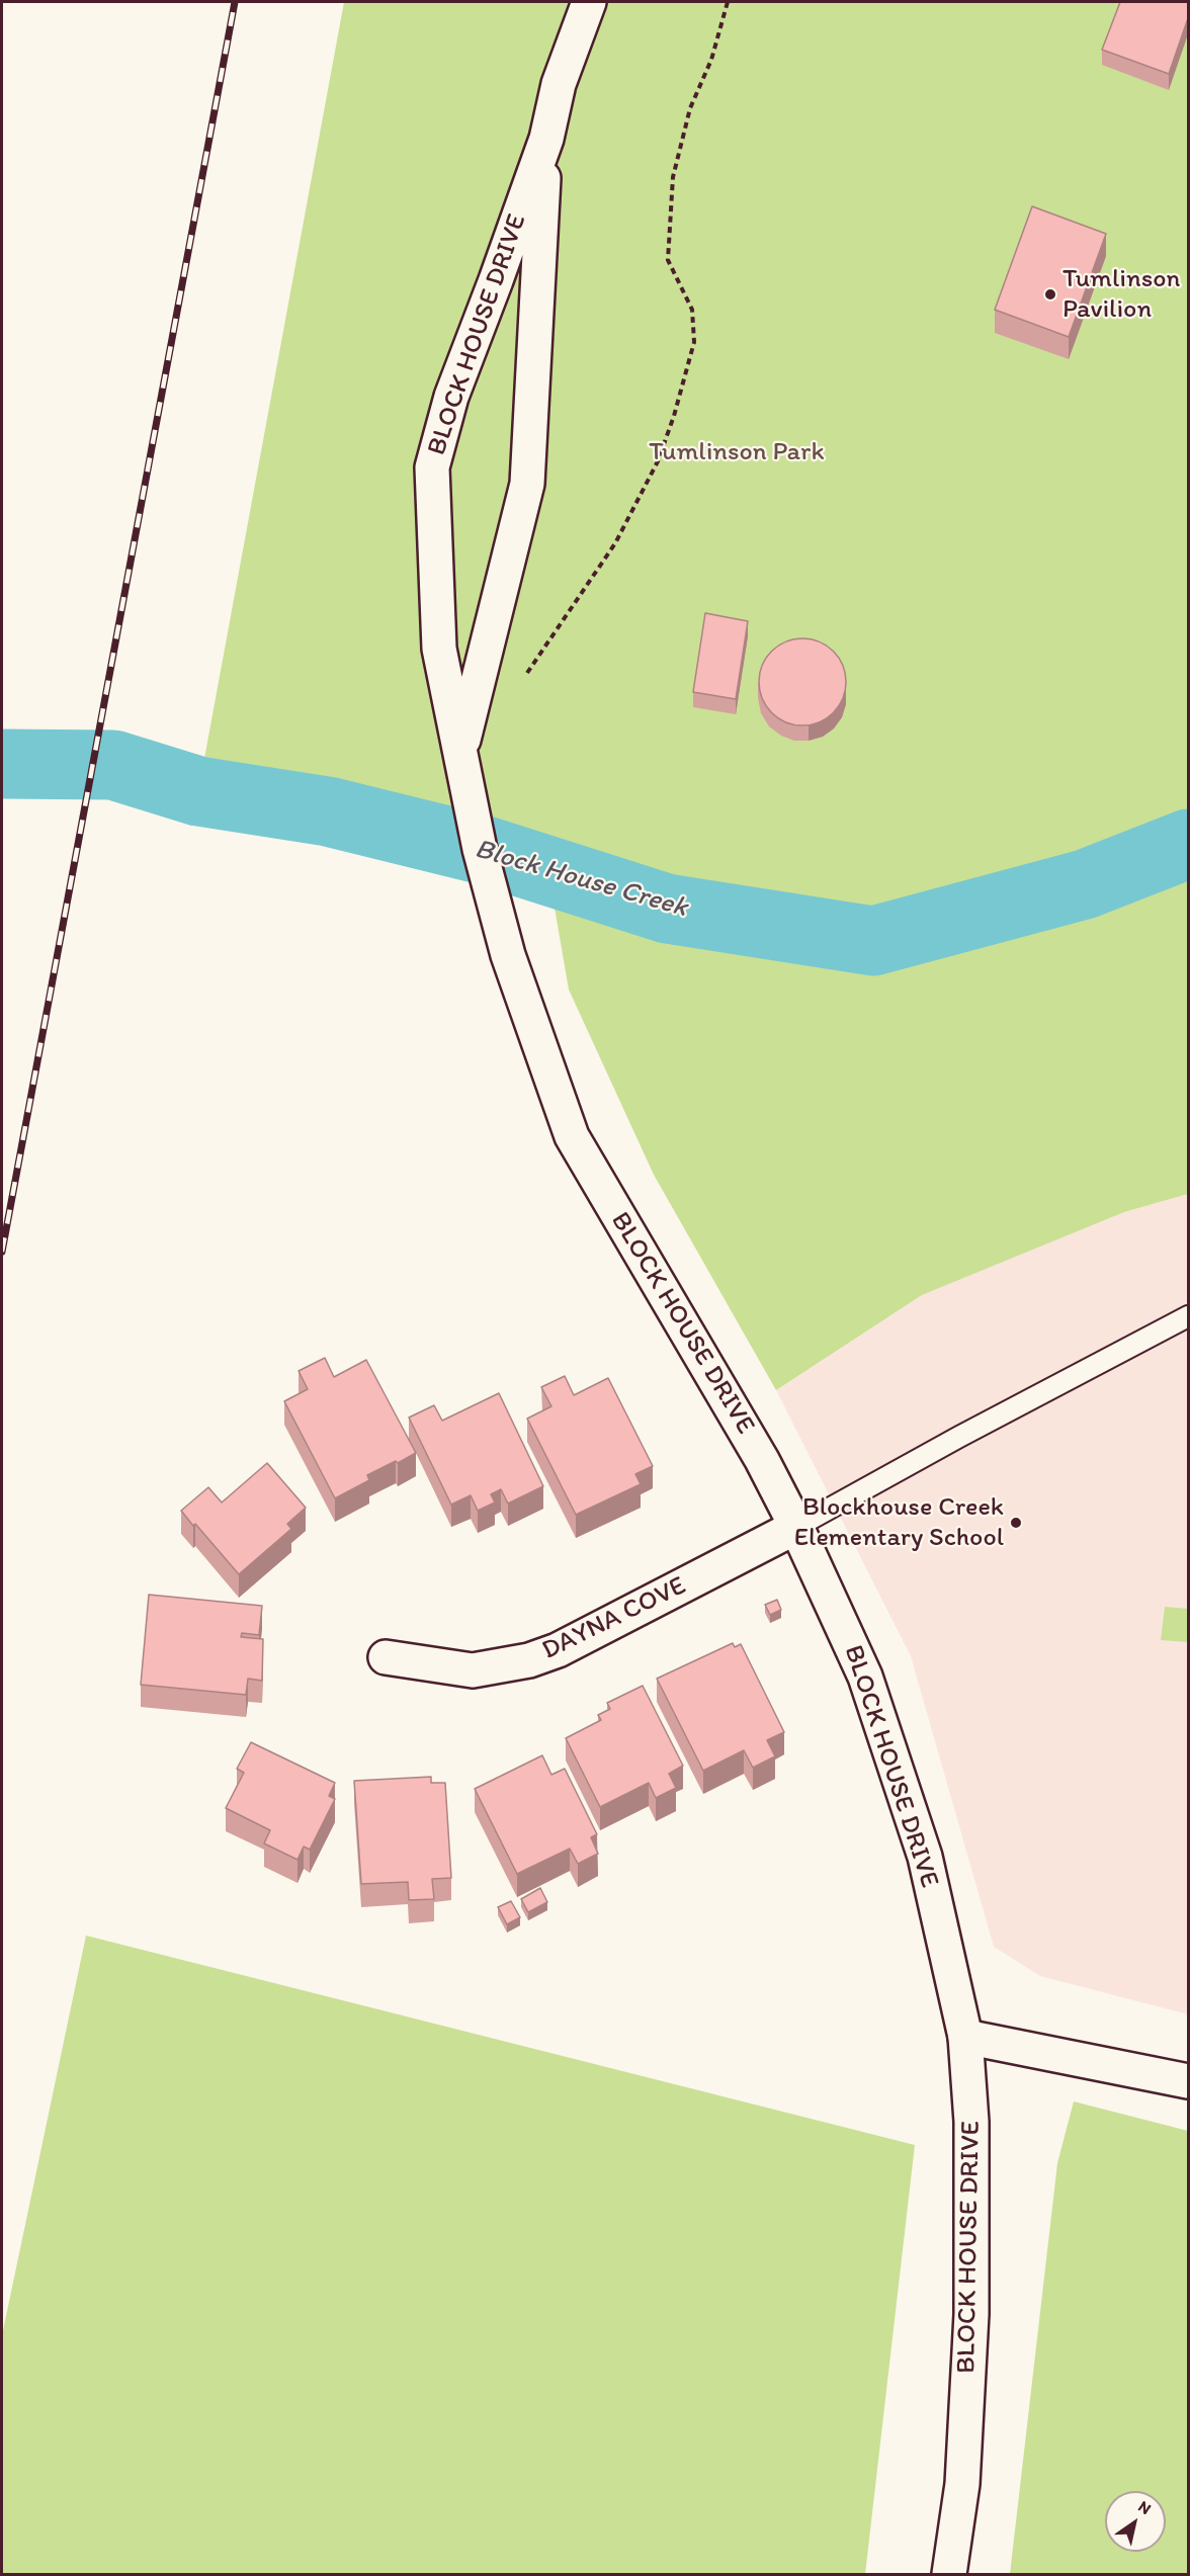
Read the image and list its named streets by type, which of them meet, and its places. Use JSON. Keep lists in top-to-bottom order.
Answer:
{
  "streets": {
    "street": ["BLOCK HOUSE DRIVE", "DAYNA COVE"]
  },
  "crossings": [
    ["BLOCK HOUSE DRIVE", "DAYNA COVE"]
  ],
  "water": ["Block House Creek"],
  "parks": ["Tumlinson Park"],
  "places": ["Tumlinson Pavilion", "Blockhouse Creek Elementary School"],
  "north": "top right"
}
